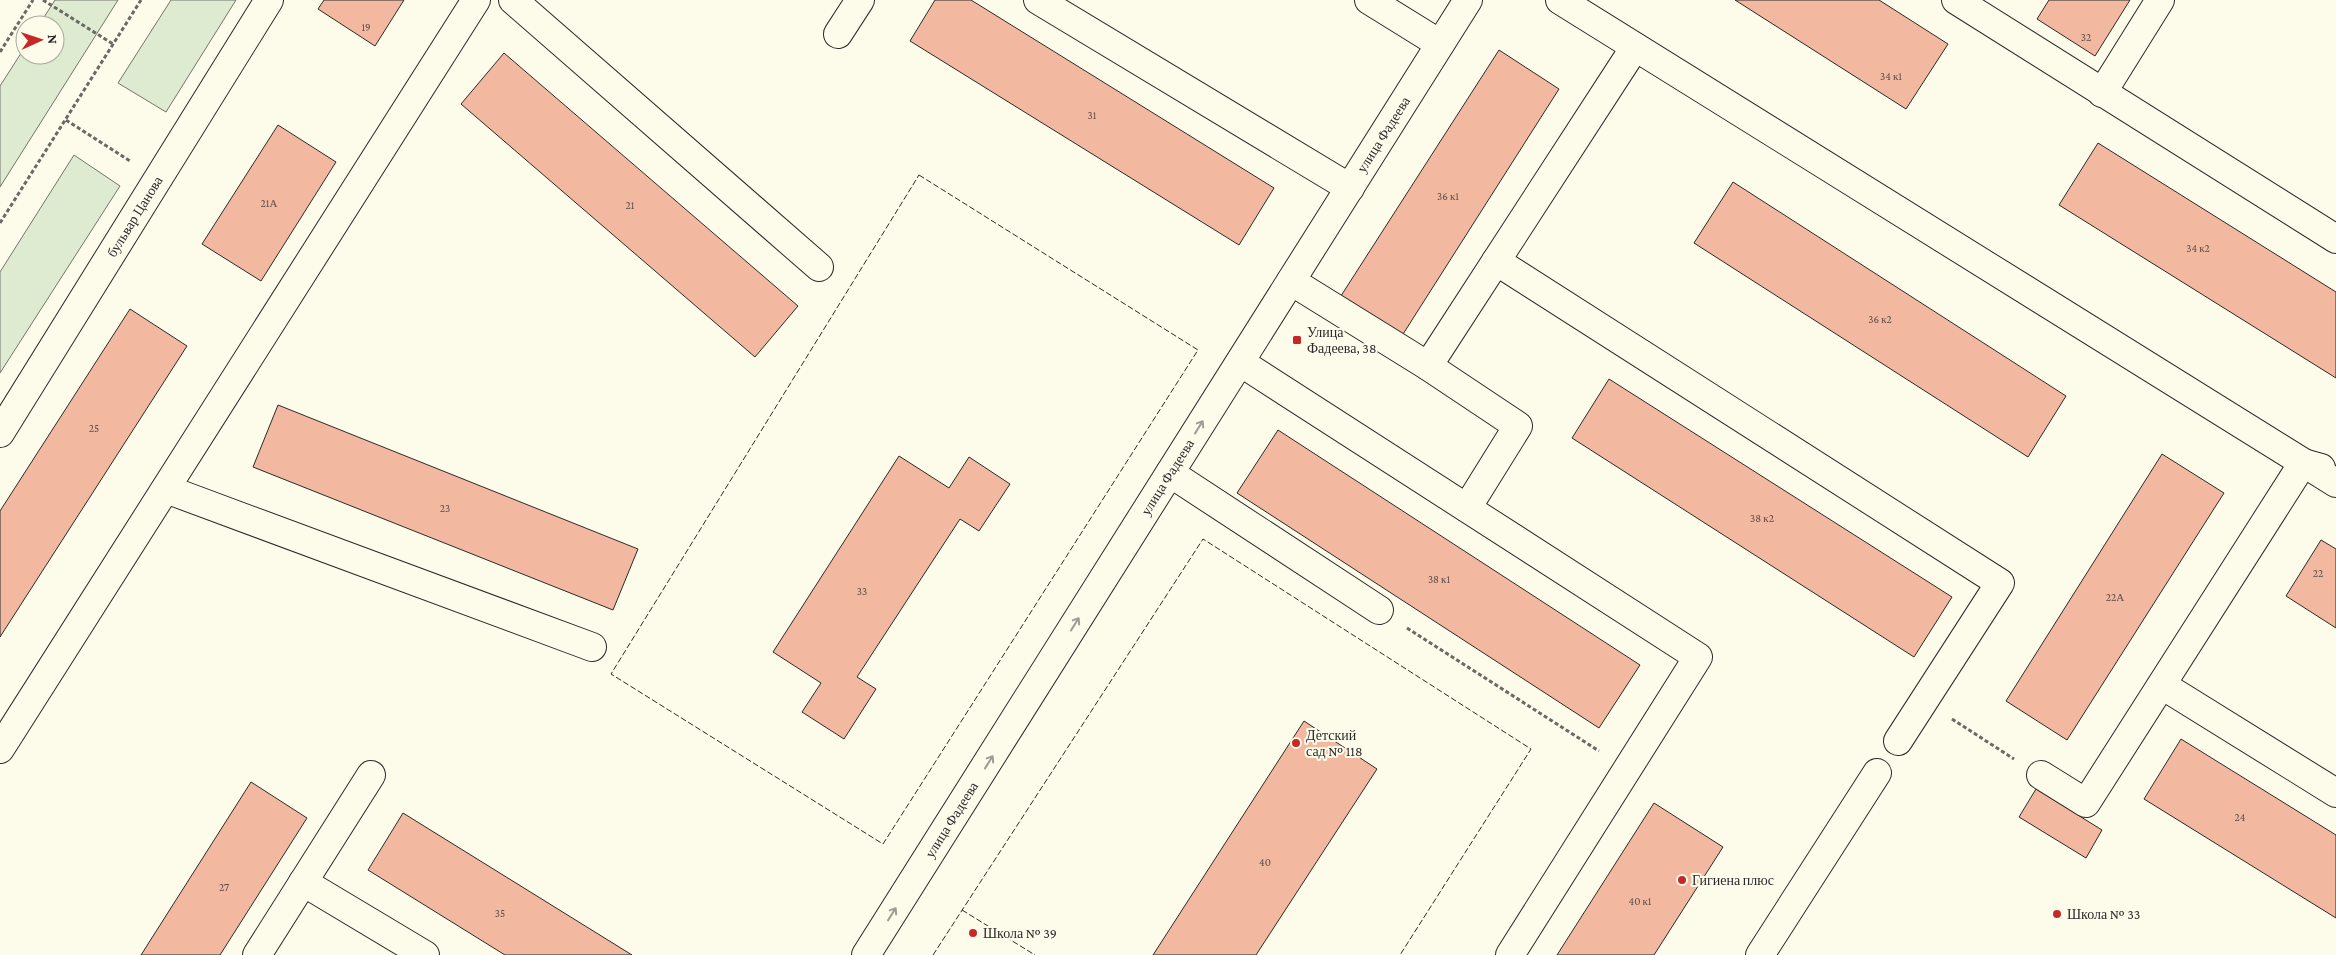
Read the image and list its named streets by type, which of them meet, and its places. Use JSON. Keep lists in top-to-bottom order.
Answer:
{
  "streets": {
    "street": ["улица Фадеева", "бульвар Цанова"]
  },
  "one_way": ["улица Фадеева"],
  "places": {
    "transit": ["Улица Фадеева, 38"],
    "other": [
      "Детский сад № 118",
      "Гигиена плюс",
      "Школа № 33",
      "Школа № 39"
    ]
  },
  "house_numbers": [
    "19",
    "32",
    "34 к1",
    "31",
    "36 к1",
    "21А",
    "21",
    "34 к2",
    "36 к2",
    "25",
    "23",
    "38 к2",
    "22",
    "38 к1",
    "33",
    "22А",
    "24",
    "40",
    "27",
    "40 к1",
    "35"
  ],
  "north": "right"
}
